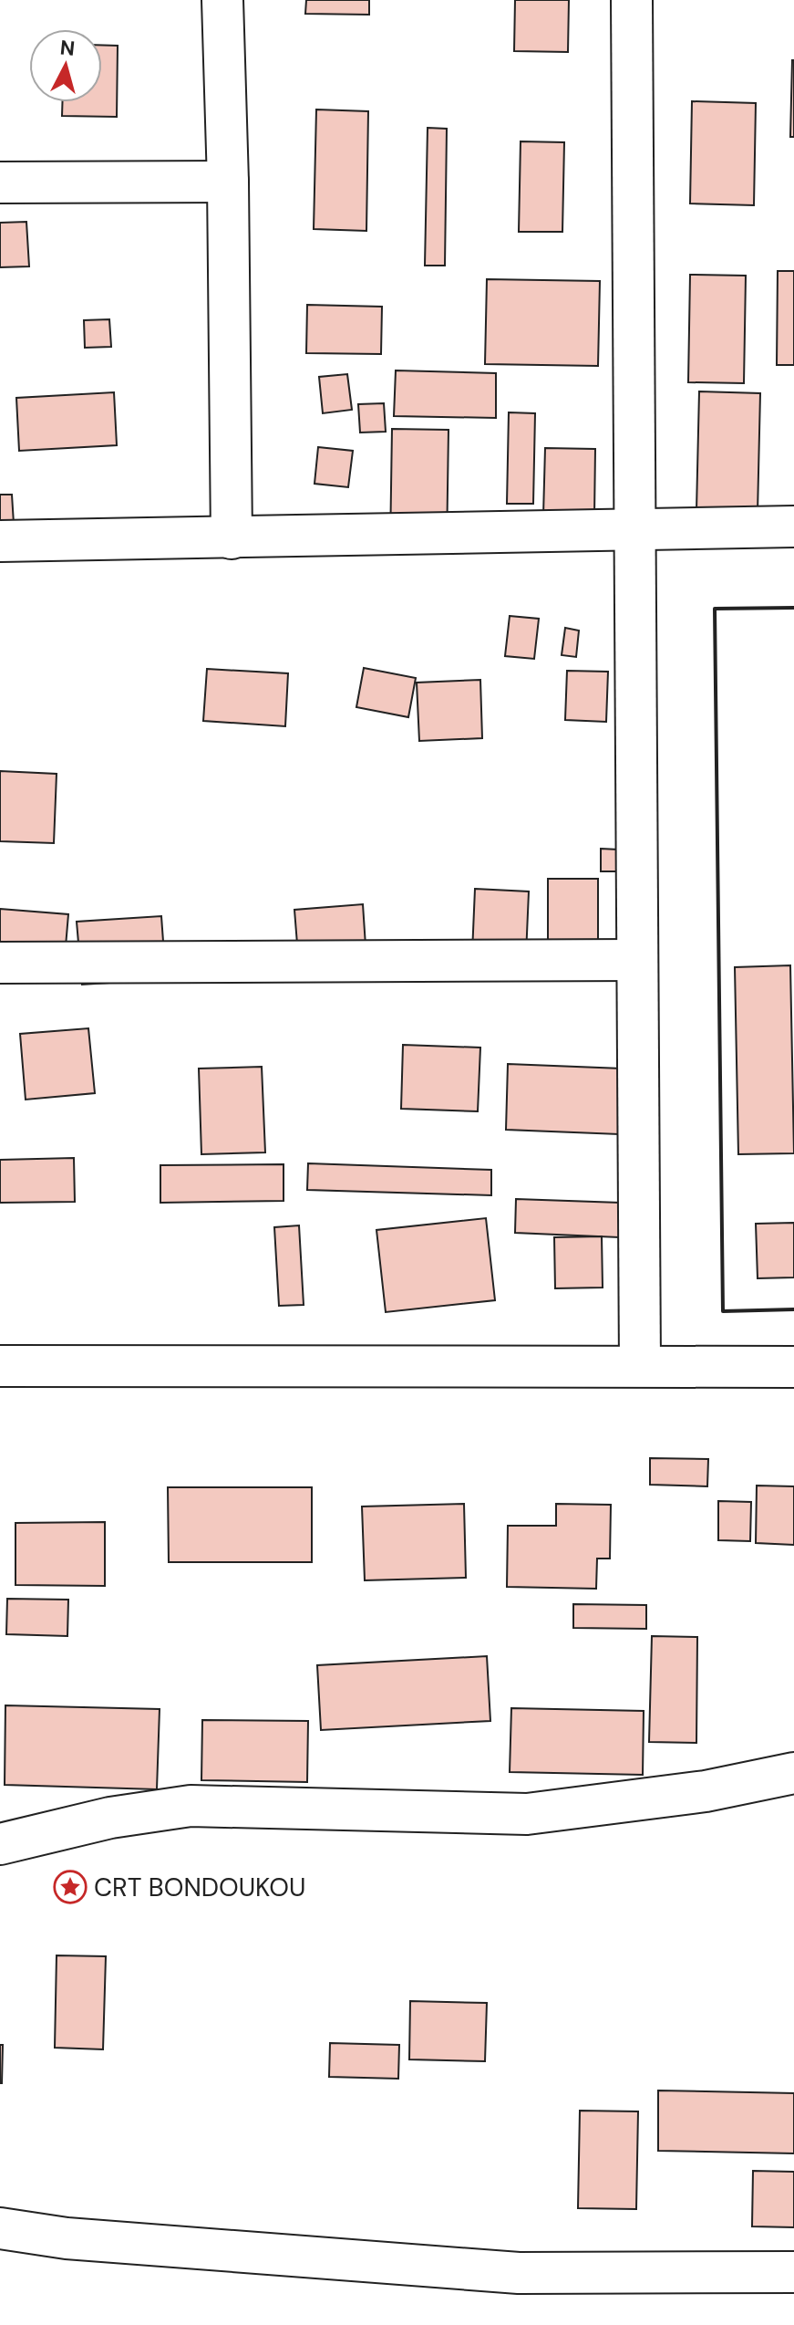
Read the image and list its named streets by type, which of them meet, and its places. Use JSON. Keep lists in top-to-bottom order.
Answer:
{
  "places": {
    "place": ["CRT BONDOUKOU"]
  },
  "north": "top"
}
